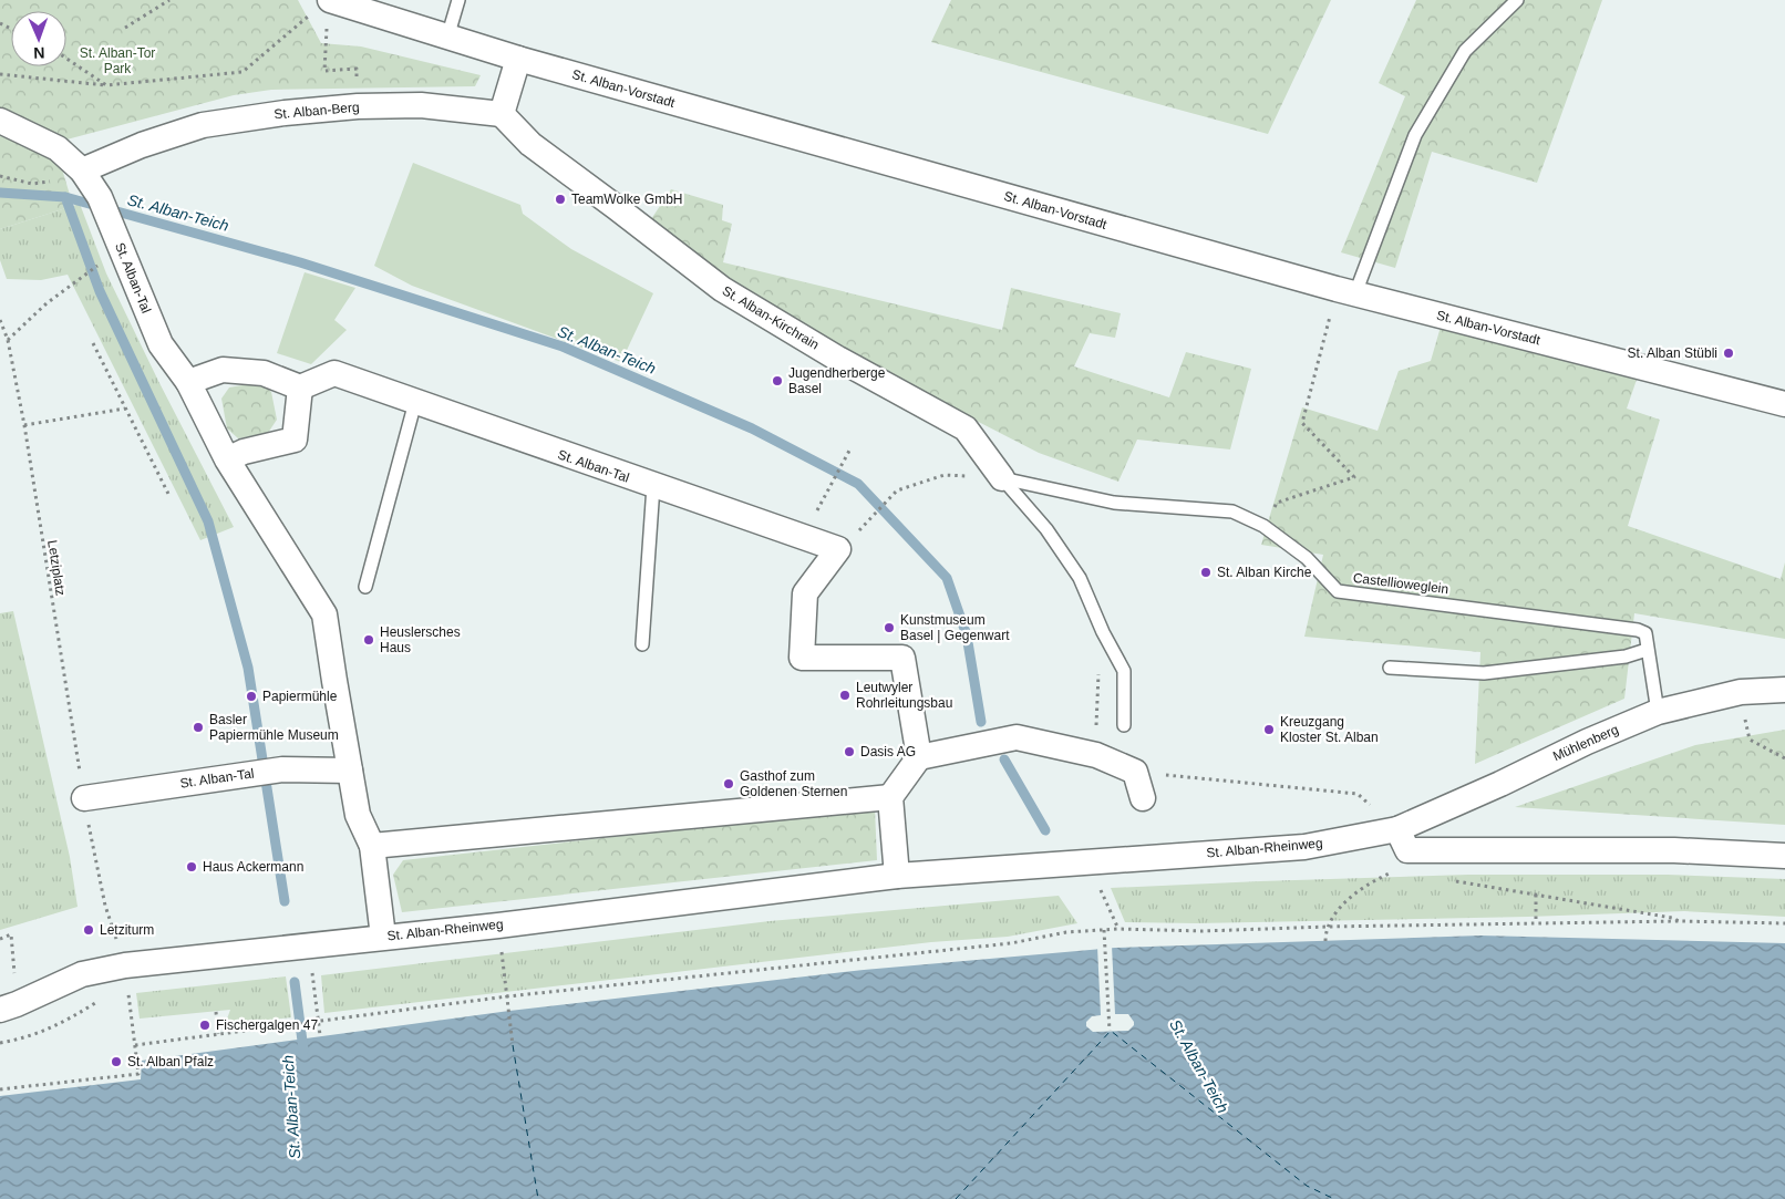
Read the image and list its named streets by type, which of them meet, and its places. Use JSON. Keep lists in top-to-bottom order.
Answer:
{
  "streets": {
    "street": [
      "St. Alban-Vorstadt",
      "St. Alban-Berg",
      "St. Alban-Tal",
      "St. Alban-Kirchrain",
      "Mühlenberg",
      "St. Alban-Rheinweg"
    ],
    "lane": ["Castellioweglein"],
    "path": ["Letziplatz"]
  },
  "crossings": [
    ["St. Alban-Berg", "St. Alban-Tal"],
    ["St. Alban-Berg", "St. Alban-Kirchrain"],
    ["St. Alban-Tal", "Letziplatz"],
    ["St. Alban-Tal", "St. Alban-Rheinweg"],
    ["St. Alban-Kirchrain", "Castellioweglein"],
    ["Letziplatz", "St. Alban-Rheinweg"],
    ["Castellioweglein", "Mühlenberg"],
    ["Mühlenberg", "St. Alban-Rheinweg"]
  ],
  "water": ["St. Alban-Teich"],
  "parks": ["St. Alban-Tor Park"],
  "places": [
    "TeamWolke GmbH",
    "St. Alban Stübli",
    "Jugendherberge Basel",
    "St. Alban Kirche",
    "Kunstmuseum Basel | Gegenwart",
    "Heuslersches Haus",
    "Leutwyler Rohrleitungsbau",
    "Papiermühle",
    "Basler Papiermühle Museum",
    "Kreuzgang Kloster St. Alban",
    "Dasis AG",
    "Gasthof zum Goldenen Sternen",
    "Haus Ackermann",
    "Letziturm",
    "Fischergalgen 47",
    "St. Alban Pfalz"
  ],
  "north": "bottom"
}
